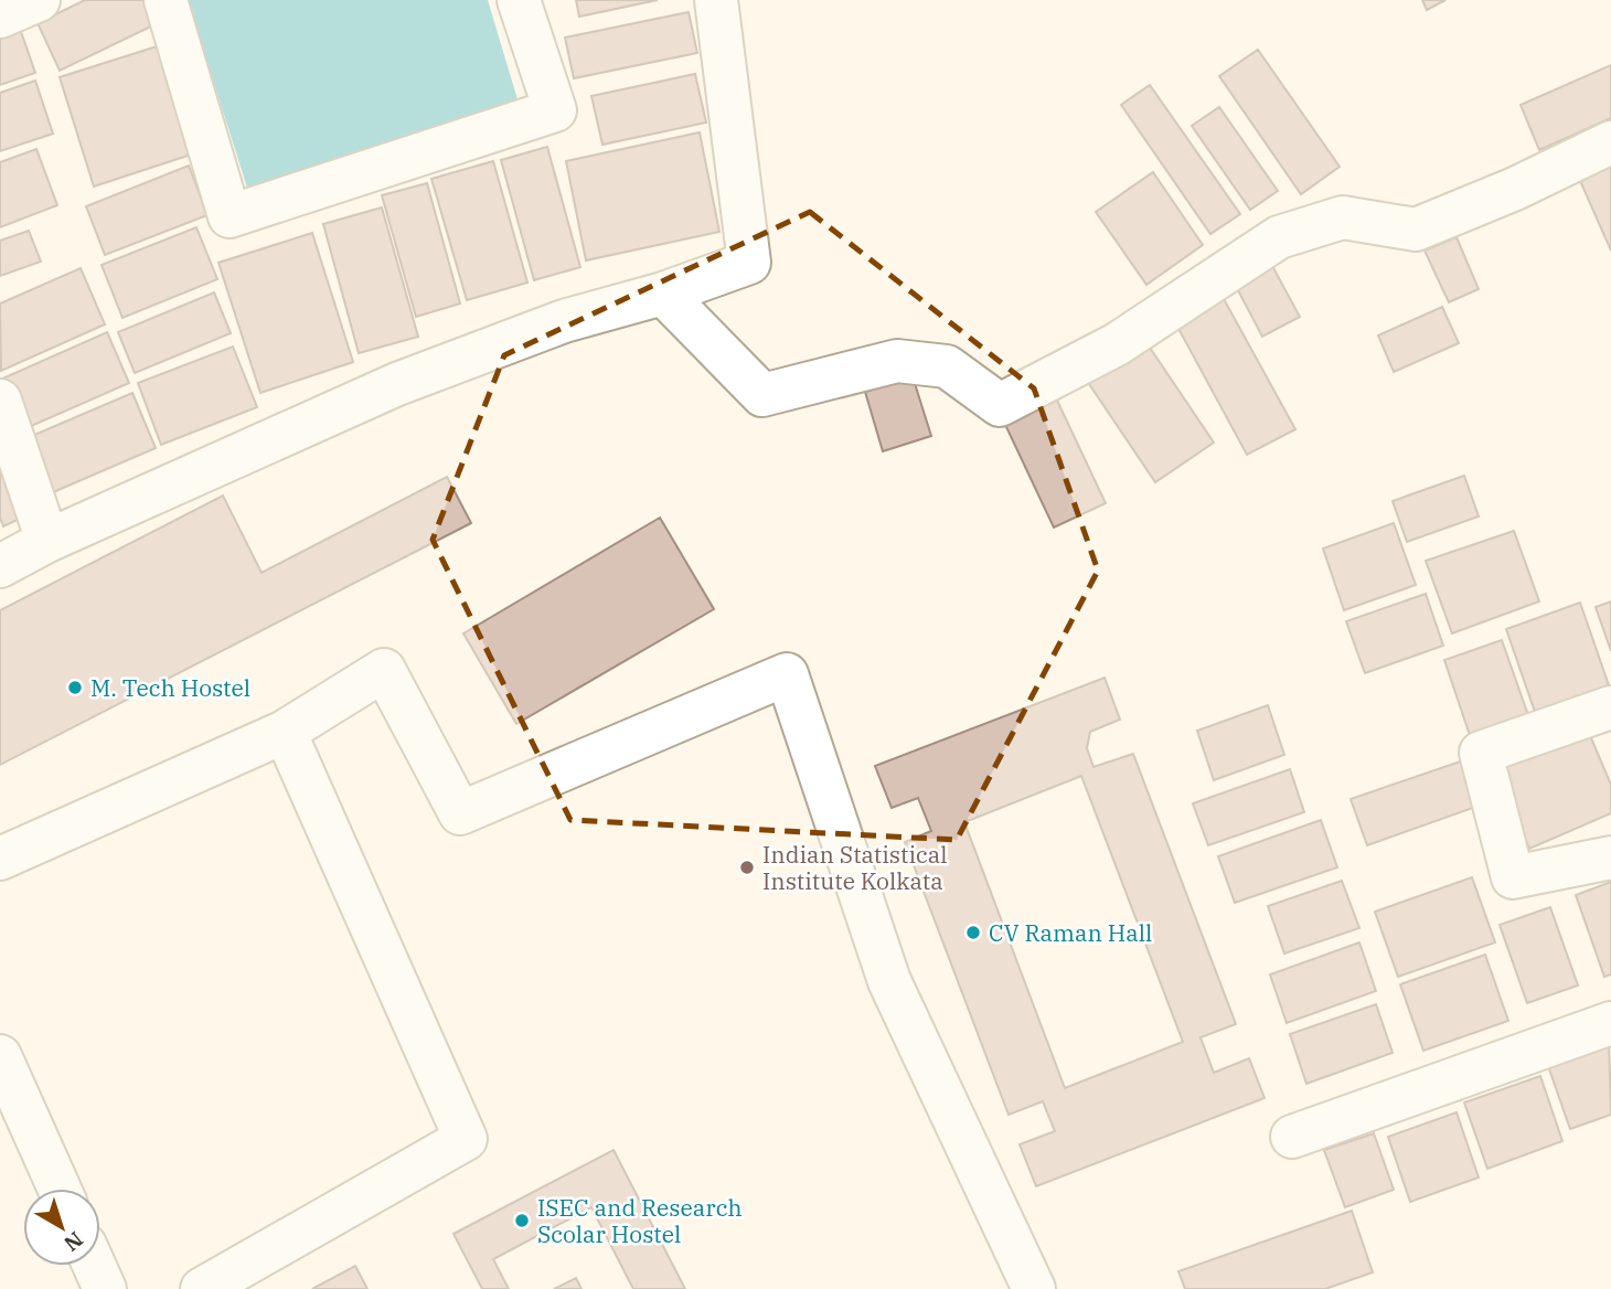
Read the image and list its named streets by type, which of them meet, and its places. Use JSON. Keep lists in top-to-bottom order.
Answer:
{
  "places": [
    "M. Tech Hostel",
    "Indian Statistical Institute Kolkata",
    "CV Raman Hall",
    "ISEC and Research Scolar Hostel"
  ],
  "north": "bottom right"
}
